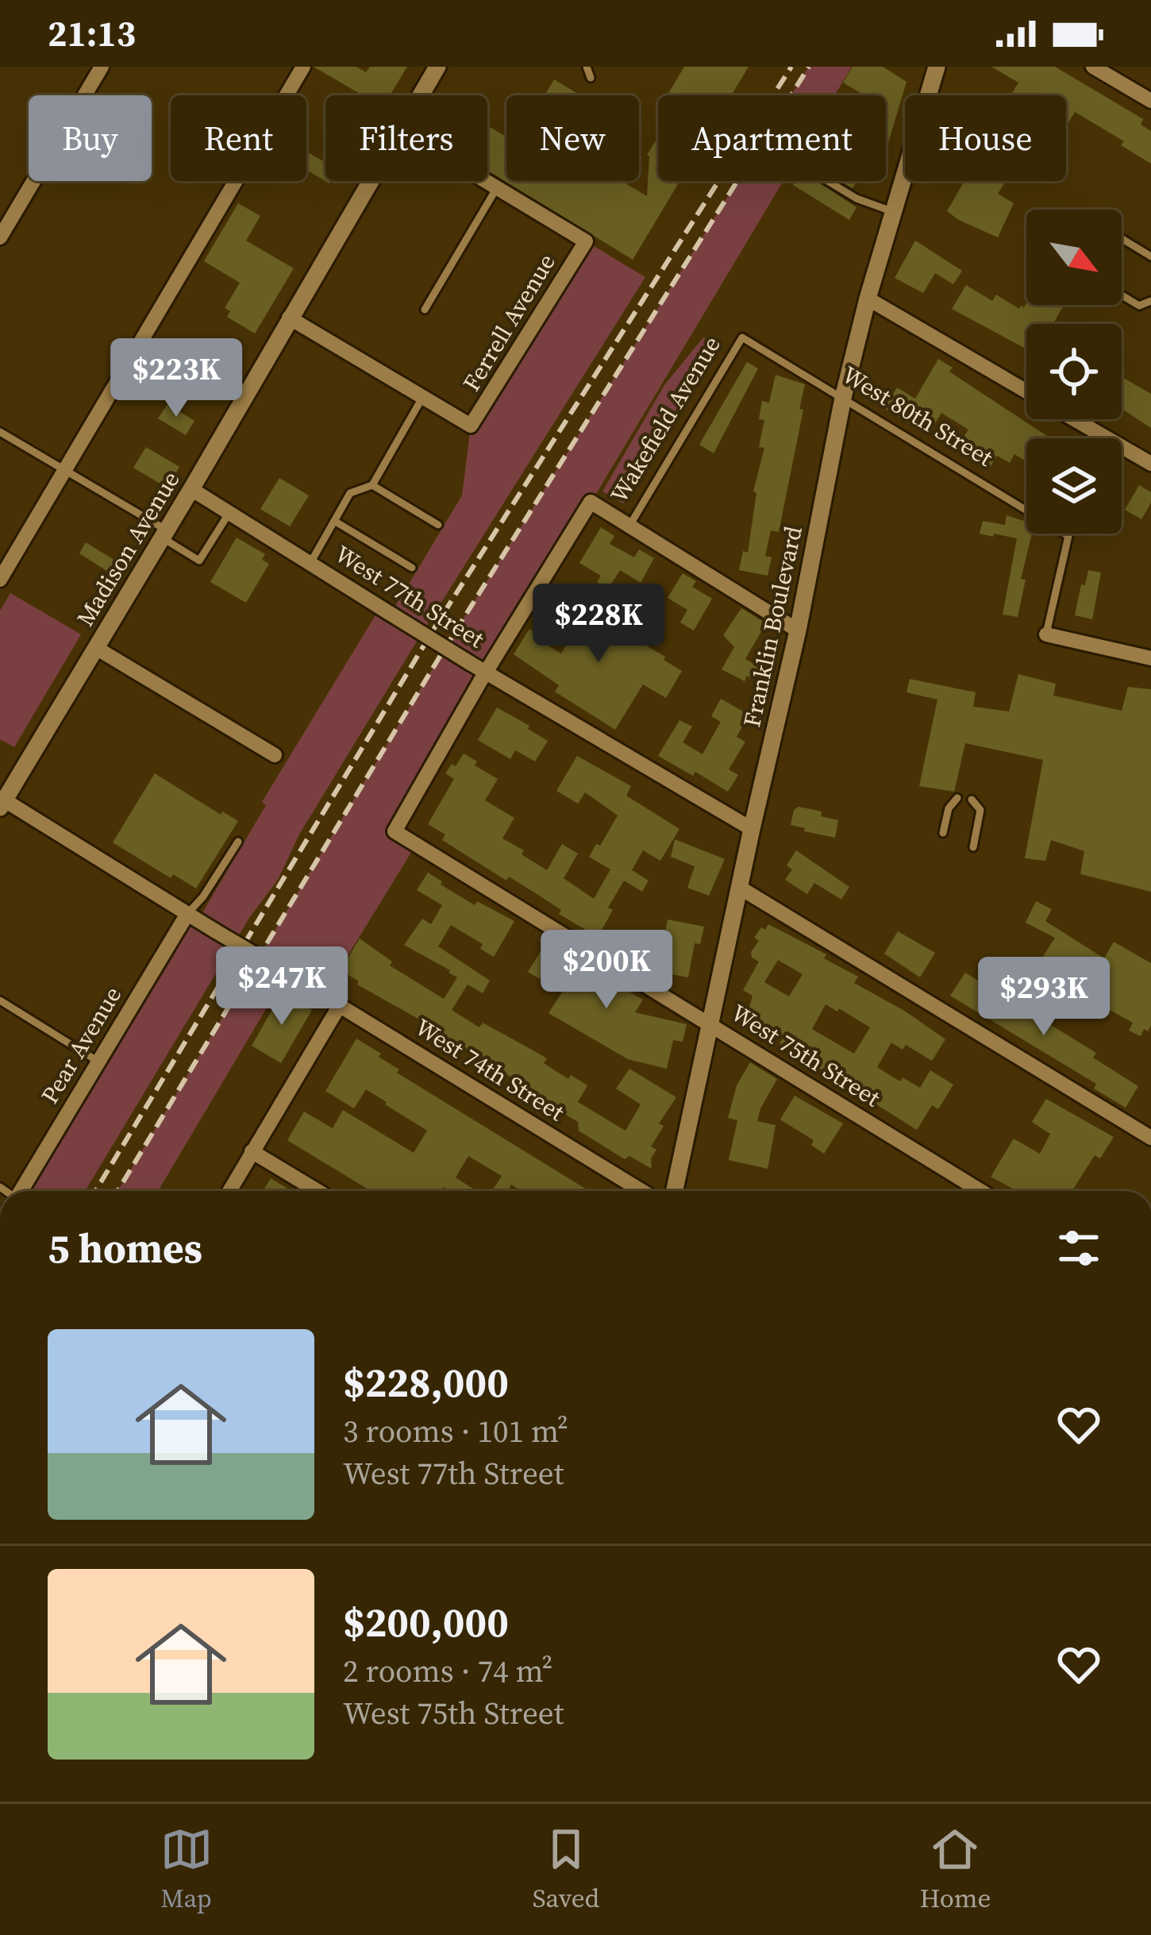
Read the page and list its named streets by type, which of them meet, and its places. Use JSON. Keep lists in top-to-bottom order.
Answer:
{
  "streets": {
    "street": [
      "Ferrell Avenue",
      "Wakefield Avenue",
      "Madison Avenue",
      "West 77th Street",
      "Franklin Boulevard",
      "Pear Avenue",
      "West 75th Street",
      "West 74th Street"
    ],
    "lane": ["West 80th Street"]
  },
  "crossings": [
    ["West 80th Street", "Wakefield Avenue"],
    ["West 80th Street", "Franklin Boulevard"],
    ["Wakefield Avenue", "West 77th Street"],
    ["Wakefield Avenue", "West 75th Street"],
    ["Madison Avenue", "West 77th Street"],
    ["Madison Avenue", "West 74th Street"],
    ["West 77th Street", "Franklin Boulevard"],
    ["Franklin Boulevard", "West 75th Street"],
    ["Pear Avenue", "West 74th Street"]
  ],
  "north": "bottom right",
  "page": {
    "status": "21:13",
    "chip": [
      "Buy",
      "Rent",
      "Filters",
      "New",
      "Apartment",
      "House"
    ],
    "price": [
      "$223K",
      "$228K",
      "$200K",
      "$247K",
      "$293K"
    ],
    "heading": "5 homes",
    "list": [
      {
        "name": "$228,000",
        "note": "3 rooms · 101 m² · West 77th Street"
      },
      {
        "name": "$200,000",
        "note": "2 rooms · 74 m² · West 75th Street"
      }
    ],
    "tabs": ["Map", "Saved", "Home"]
  }
}
